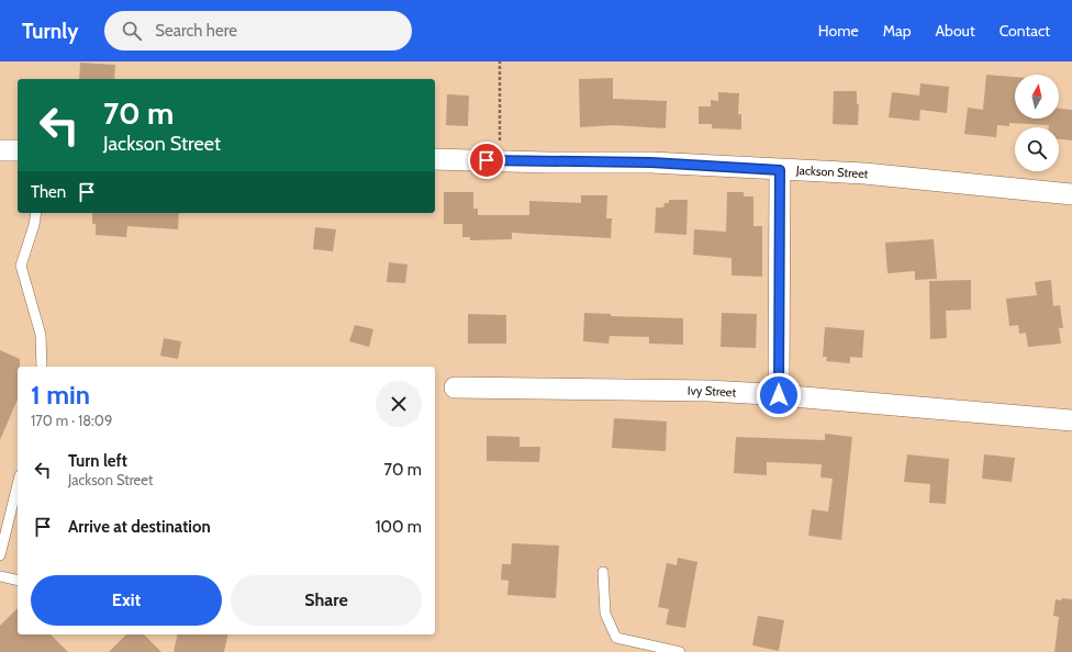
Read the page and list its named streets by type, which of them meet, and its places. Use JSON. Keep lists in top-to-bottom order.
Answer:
{
  "streets": {
    "street": ["Jackson Street", "Ivy Street"]
  },
  "north": "top",
  "page": {
    "header": "Turnly",
    "search": "Search here",
    "nav": [
      "Home",
      "Map",
      "About",
      "Contact"
    ],
    "turn": ["70 m", "Jackson Street"],
    "then": "Then",
    "heading": ["1 min", "170 m · 18:09"],
    "list": [
      {
        "name": "Turn left",
        "note": "Jackson Street",
        "value": "70 m"
      },
      {
        "name": "Arrive at destination",
        "value": "100 m"
      }
    ],
    "buttons": ["Exit", "Share"]
  }
}
